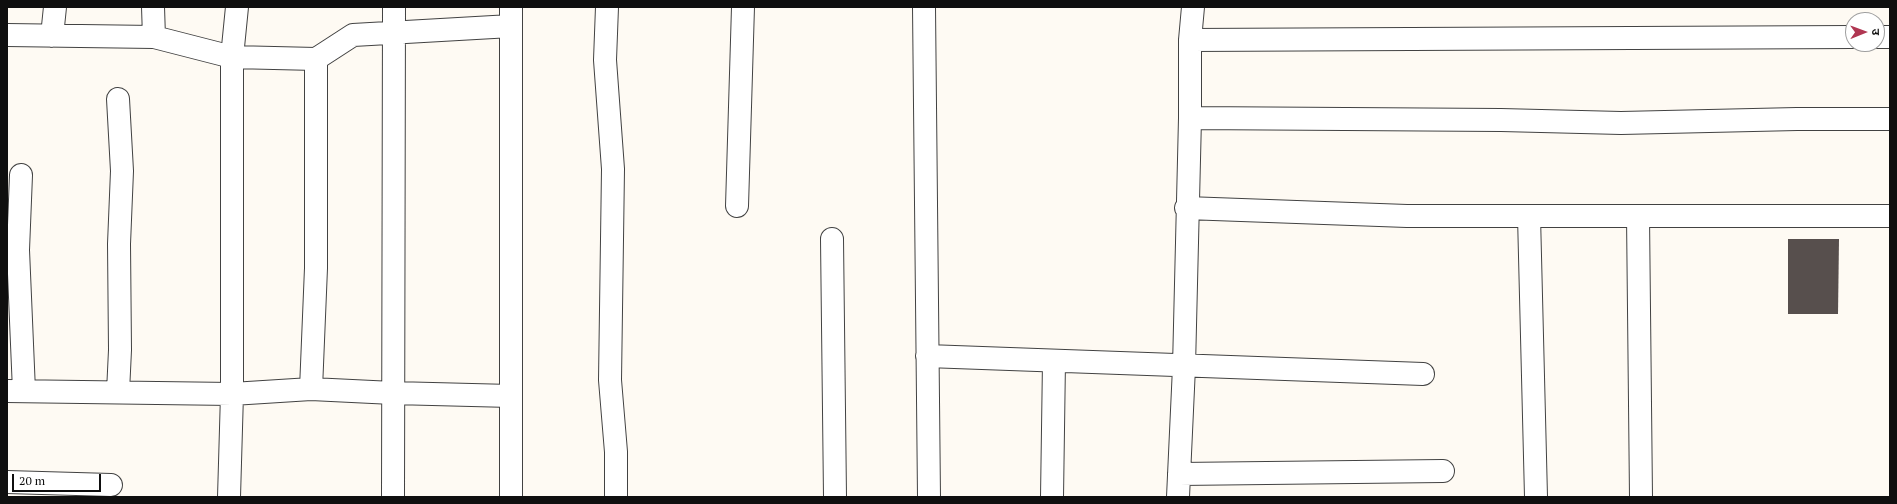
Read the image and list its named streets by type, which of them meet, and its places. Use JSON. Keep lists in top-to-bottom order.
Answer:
{
  "scale_bar": "20 m",
  "north": "right"
}
